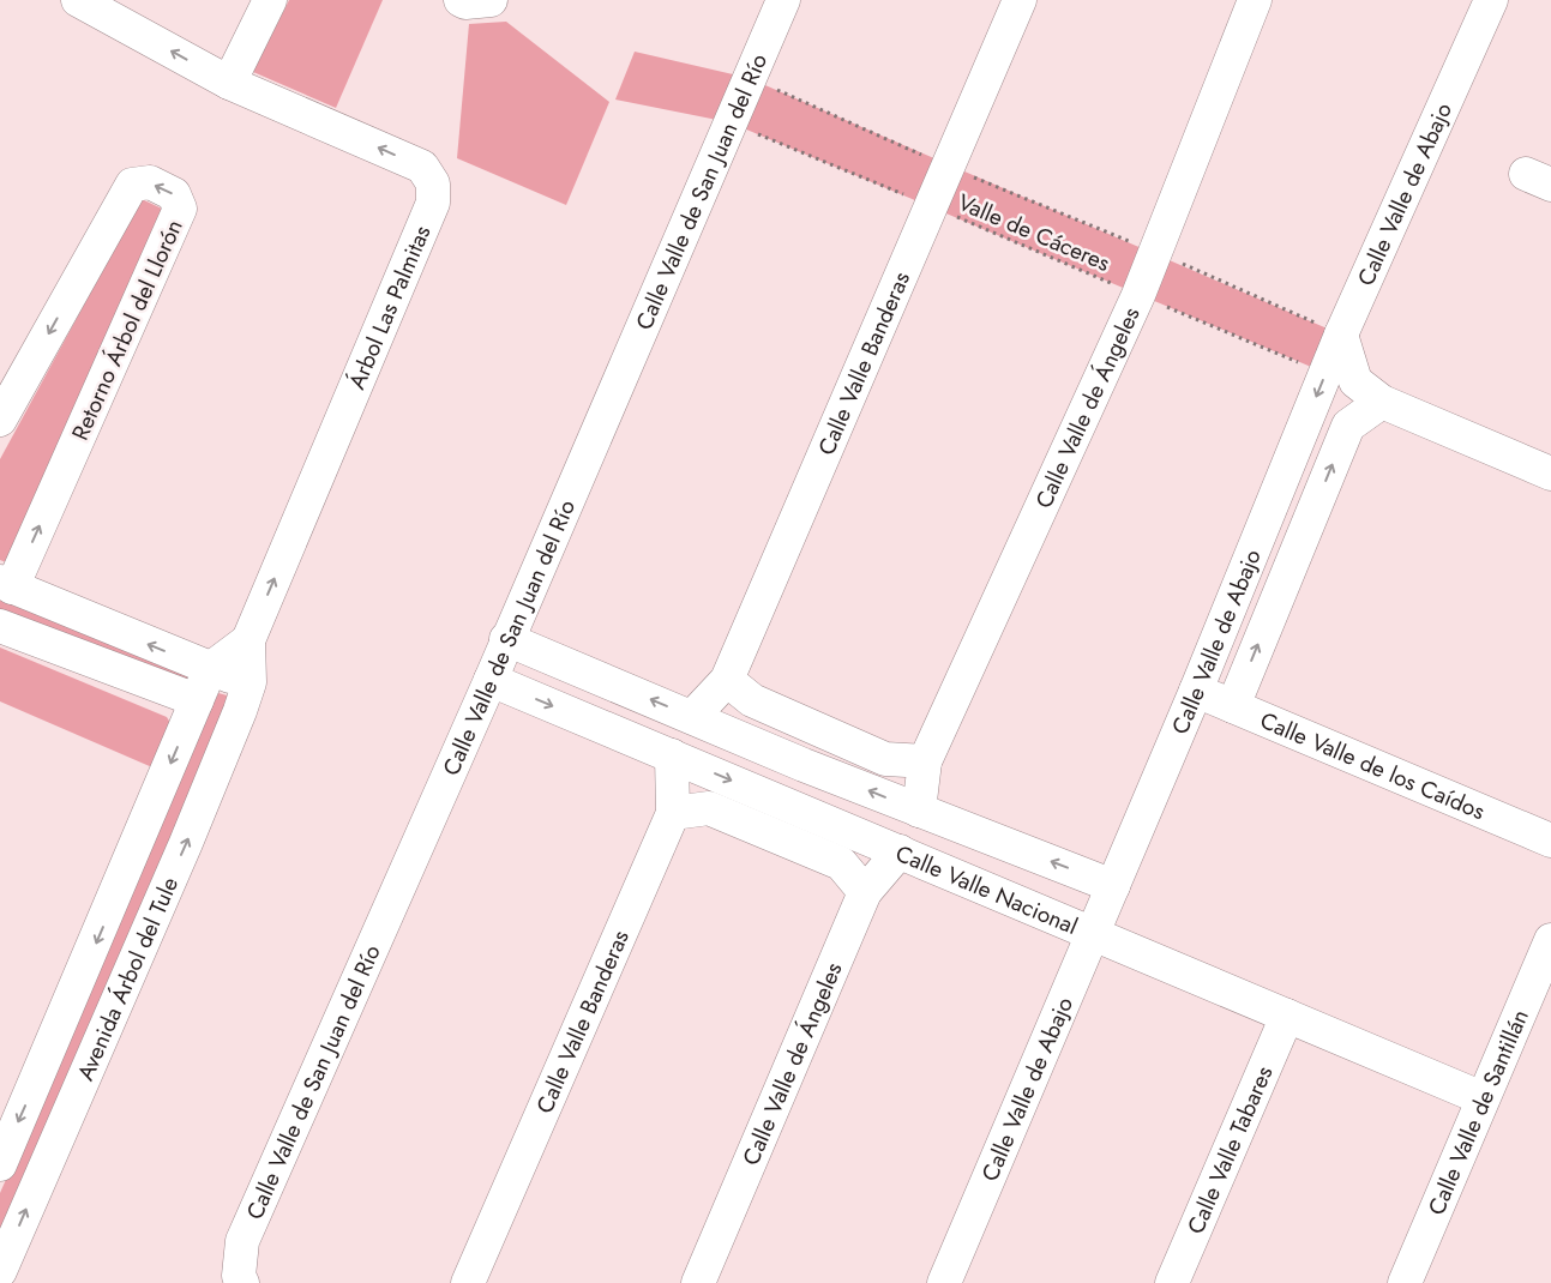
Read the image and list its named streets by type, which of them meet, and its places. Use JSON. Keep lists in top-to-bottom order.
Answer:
{
  "streets": {
    "street": [
      "Calle Valle de San Juan del Río",
      "Calle Valle de Abajo",
      "Árbol Las Palmitas",
      "Retorno Árbol del Llorón",
      "Calle Valle Banderas",
      "Calle Valle de Ángeles",
      "Calle Valle de los Caídos",
      "Calle Valle Nacional",
      "Avenida Árbol del Tule",
      "Calle Valle de Santillán",
      "Calle Valle Tabares"
    ],
    "path": ["Valle de Cáceres"]
  },
  "crossings": [
    ["Calle Valle de San Juan del Río", "Valle de Cáceres"],
    ["Calle Valle de San Juan del Río", "Calle Valle Nacional"],
    ["Calle Valle de Abajo", "Valle de Cáceres"],
    ["Calle Valle de Abajo", "Calle Valle de los Caídos"],
    ["Calle Valle de Abajo", "Calle Valle Nacional"],
    ["Valle de Cáceres", "Calle Valle Banderas"],
    ["Valle de Cáceres", "Calle Valle de Ángeles"],
    ["Árbol Las Palmitas", "Avenida Árbol del Tule"],
    ["Calle Valle Banderas", "Calle Valle Nacional"],
    ["Calle Valle de Ángeles", "Calle Valle Nacional"],
    ["Calle Valle Nacional", "Calle Valle de Santillán"],
    ["Calle Valle Nacional", "Calle Valle Tabares"]
  ]
}
